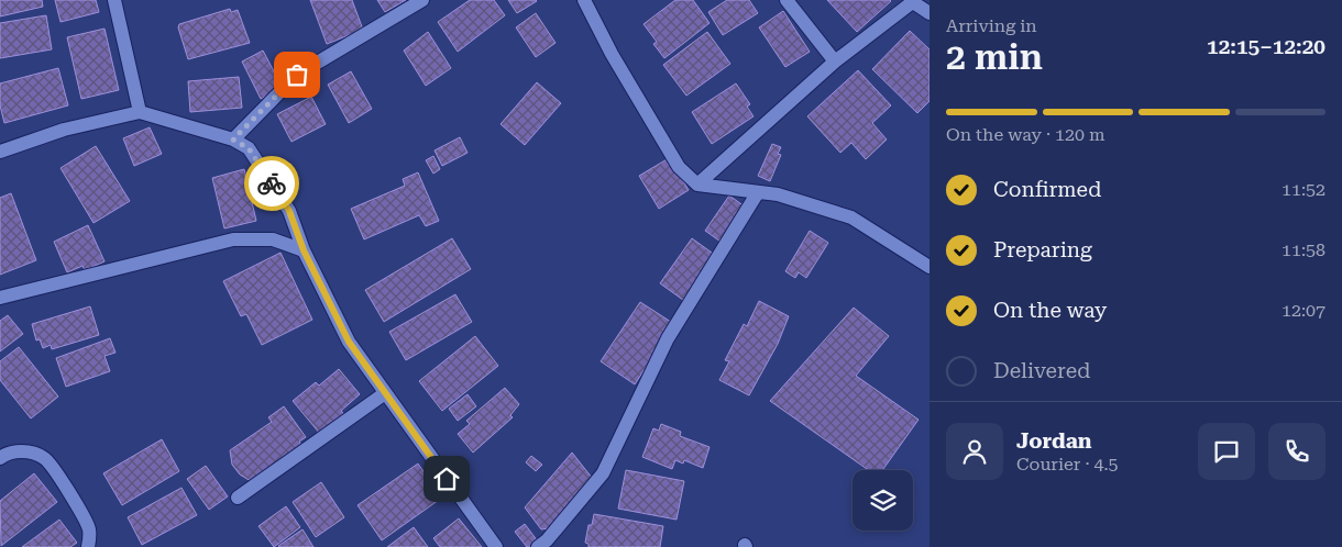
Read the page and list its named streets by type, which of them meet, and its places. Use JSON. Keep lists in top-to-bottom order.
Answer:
{
  "page": {
    "heading": ["2 min", "Arriving in", "12:15–12:20"],
    "panel": ["Jordan", "Courier · 4.5"],
    "bar": "On the way · 120 m",
    "list": [
      ["Confirmed", "11:52"],
      ["Preparing", "11:58"],
      ["On the way", "12:07"],
      "Delivered"
    ]
  }
}
